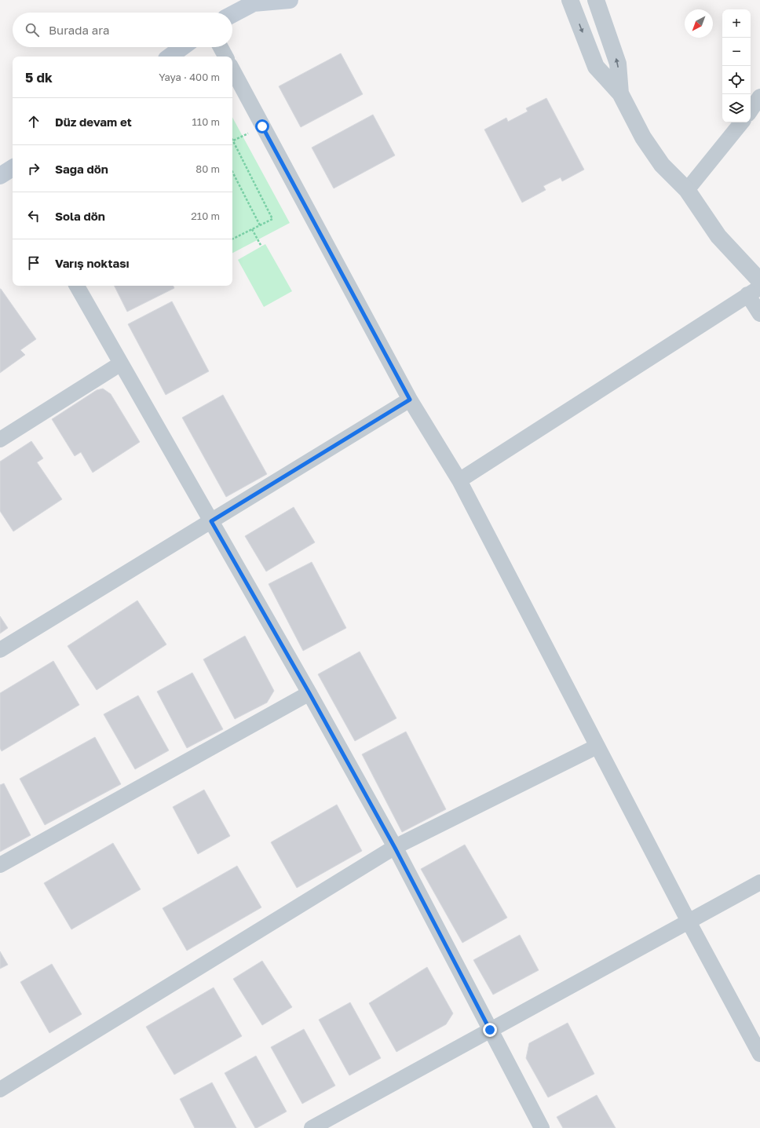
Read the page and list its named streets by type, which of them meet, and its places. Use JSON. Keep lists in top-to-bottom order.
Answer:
{
  "north": "bottom left",
  "page": {
    "map_buttons": ["+", "−"],
    "search": "Burada ara",
    "heading": ["5 dk", "Yaya · 400 m"],
    "list": [
      ["Düz devam et", "110 m"],
      ["Sağa dön", "80 m"],
      ["Sola dön", "210 m"],
      "Varış noktası"
    ]
  }
}
